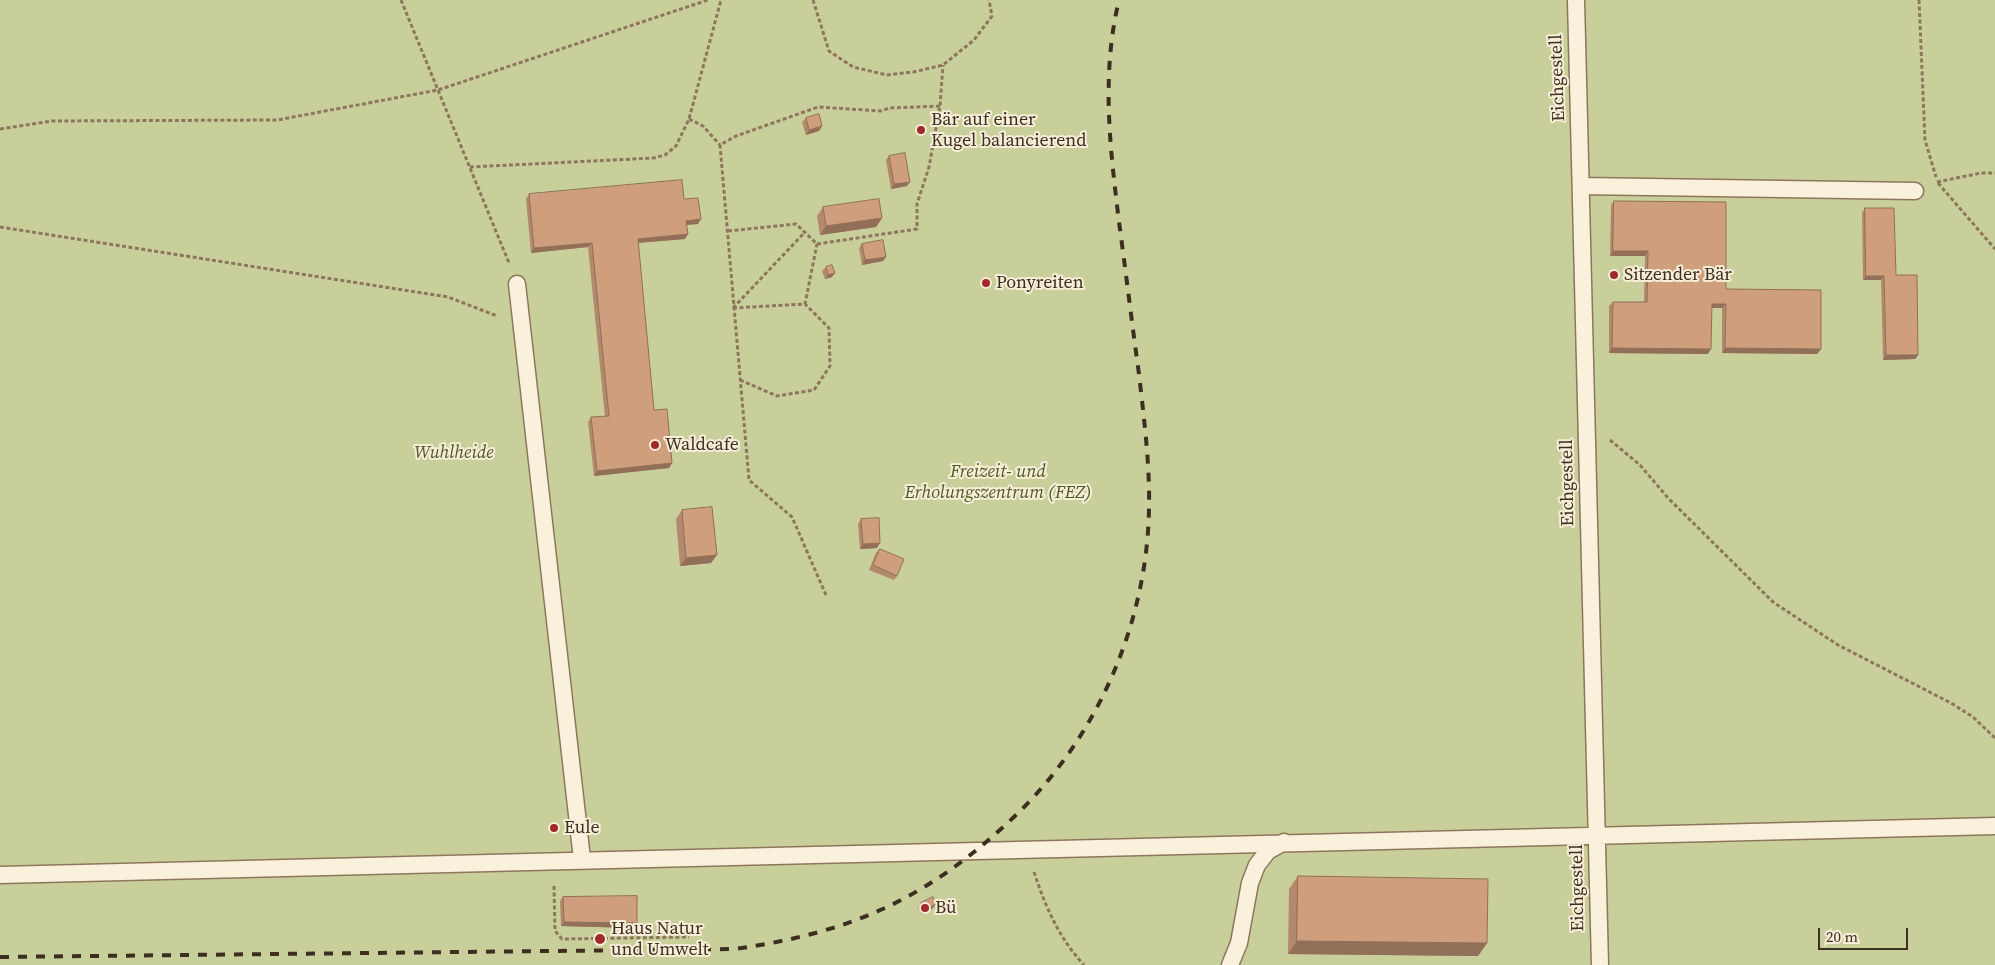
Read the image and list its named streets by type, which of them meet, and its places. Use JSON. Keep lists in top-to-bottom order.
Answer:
{
  "streets": {
    "lane": ["Eichgestell"]
  },
  "parks": ["Wuhlheide", "Freizeit- und Erholungszentrum (FEZ)"],
  "places": [
    "Bär auf einer Kugel balancierend",
    "Sitzender Bär",
    "Ponyreiten",
    "Waldcafe",
    "Eule",
    "Bü",
    "Haus Natur und Umwelt"
  ],
  "scale_bar": "20 m"
}
